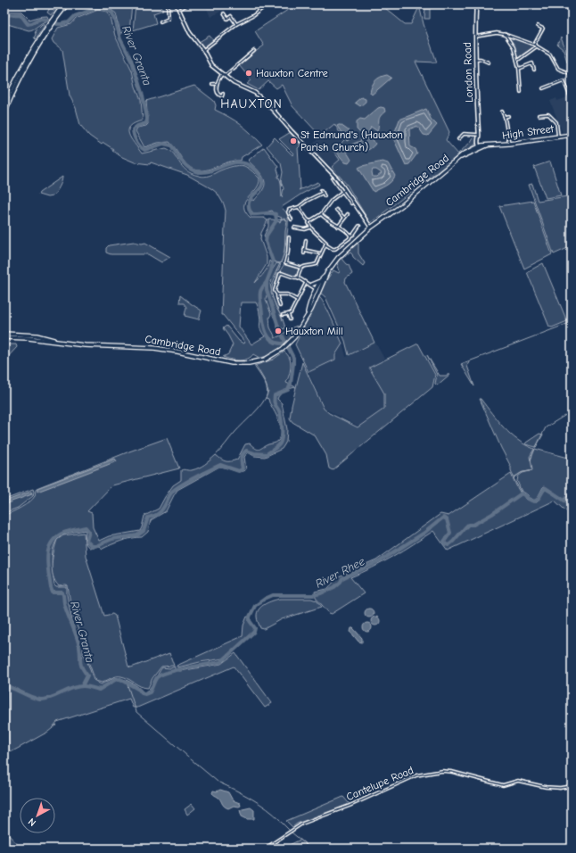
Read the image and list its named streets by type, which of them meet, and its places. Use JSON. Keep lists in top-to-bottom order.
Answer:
{
  "streets": {
    "highway": ["High Street", "Cambridge Road"],
    "street": ["London Road", "Cantelupe Road"]
  },
  "crossings": [
    ["London Road", "High Street"],
    ["London Road", "Cambridge Road"],
    ["High Street", "Cambridge Road"]
  ],
  "districts": ["HAUXTON"],
  "water": ["River Granta", "River Rhee"],
  "places": ["Hauxton Centre", "St Edmund's (Hauxton Parish Church)", "Hauxton Mill"],
  "north": "bottom left"
}
